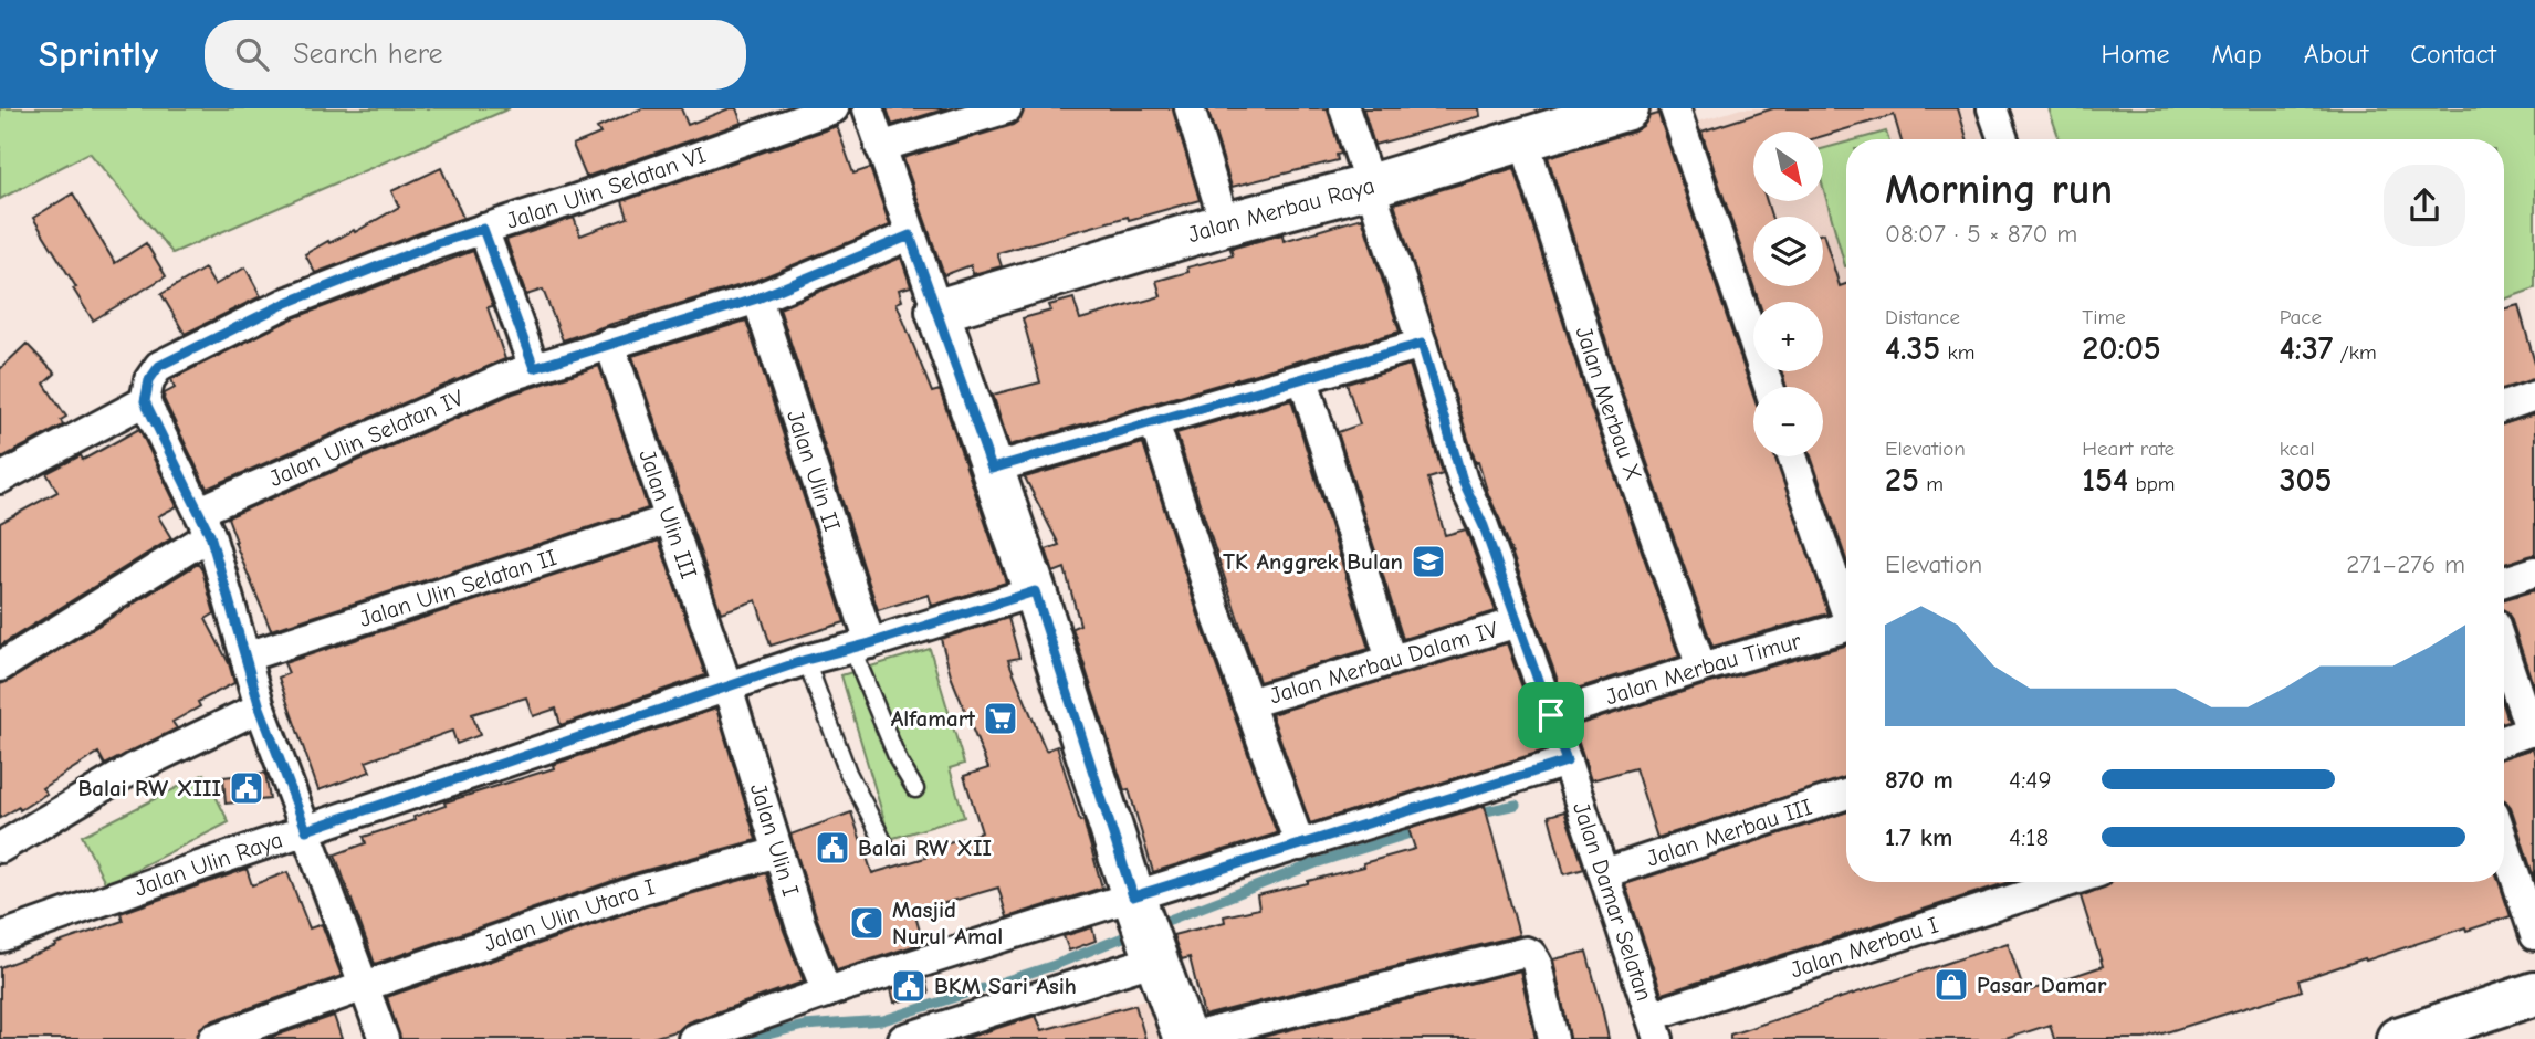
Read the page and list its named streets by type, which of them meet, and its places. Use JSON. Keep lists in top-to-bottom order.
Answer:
{
  "streets": {
    "street": [
      "Jalan Ulin Selatan VI",
      "Jalan Merbau Raya",
      "Jalan Merbau X",
      "Jalan Ulin Selatan IV",
      "Jalan Ulin II",
      "Jalan Ulin III",
      "Jalan Ulin Selatan II",
      "Jalan Merbau Dalam IV",
      "Jalan Merbau Timur",
      "Jalan Merbau III",
      "Jalan Ulin I",
      "Jalan Ulin Raya",
      "Jalan Damar Selatan",
      "Jalan Ulin Utara I",
      "Jalan Merbau I"
    ]
  },
  "crossings": [
    ["Jalan Merbau Raya", "Jalan Merbau X"],
    ["Jalan Merbau Raya", "Jalan Damar Selatan"],
    ["Jalan Merbau X", "Jalan Merbau Timur"],
    ["Jalan Ulin Selatan IV", "Jalan Ulin II"],
    ["Jalan Ulin Selatan IV", "Jalan Ulin III"],
    ["Jalan Ulin II", "Jalan Ulin Raya"],
    ["Jalan Ulin III", "Jalan Ulin Selatan II"],
    ["Jalan Ulin III", "Jalan Ulin I"],
    ["Jalan Ulin III", "Jalan Ulin Raya"],
    ["Jalan Merbau Dalam IV", "Jalan Damar Selatan"],
    ["Jalan Merbau Timur", "Jalan Damar Selatan"],
    ["Jalan Merbau III", "Jalan Damar Selatan"],
    ["Jalan Ulin I", "Jalan Ulin Raya"],
    ["Jalan Ulin I", "Jalan Ulin Utara I"],
    ["Jalan Damar Selatan", "Jalan Merbau I"]
  ],
  "places": {
    "school or university": ["TK Anggrek Bulan"],
    "supermarket": ["Alfamart"],
    "public building": ["Balai RW XIII", "Balai RW XII", "BKM Sari Asih"],
    "mosque": ["Masjid Nurul Amal"],
    "shop": ["Pasar Damar"]
  },
  "north": "bottom right",
  "page": {
    "header": "Sprintly",
    "search": "Search here",
    "nav": [
      "Home",
      "Map",
      "About",
      "Contact"
    ],
    "map_buttons": ["+", "−"],
    "heading": ["Morning run", "08:07 · 5 × 870 m"],
    "stats": [
      ["Distance", "4.35 km"],
      ["Time", "20:05"],
      ["Pace", "4:37 /km"],
      ["Elevation", "25 m"],
      ["Heart rate", "154 bpm"],
      ["kcal", "305"]
    ],
    "chart": ["Elevation", "271–276 m"],
    "list": [
      {
        "name": "870 m",
        "note": "4:49"
      },
      {
        "name": "1.7 km",
        "note": "4:18"
      }
    ]
  }
}
